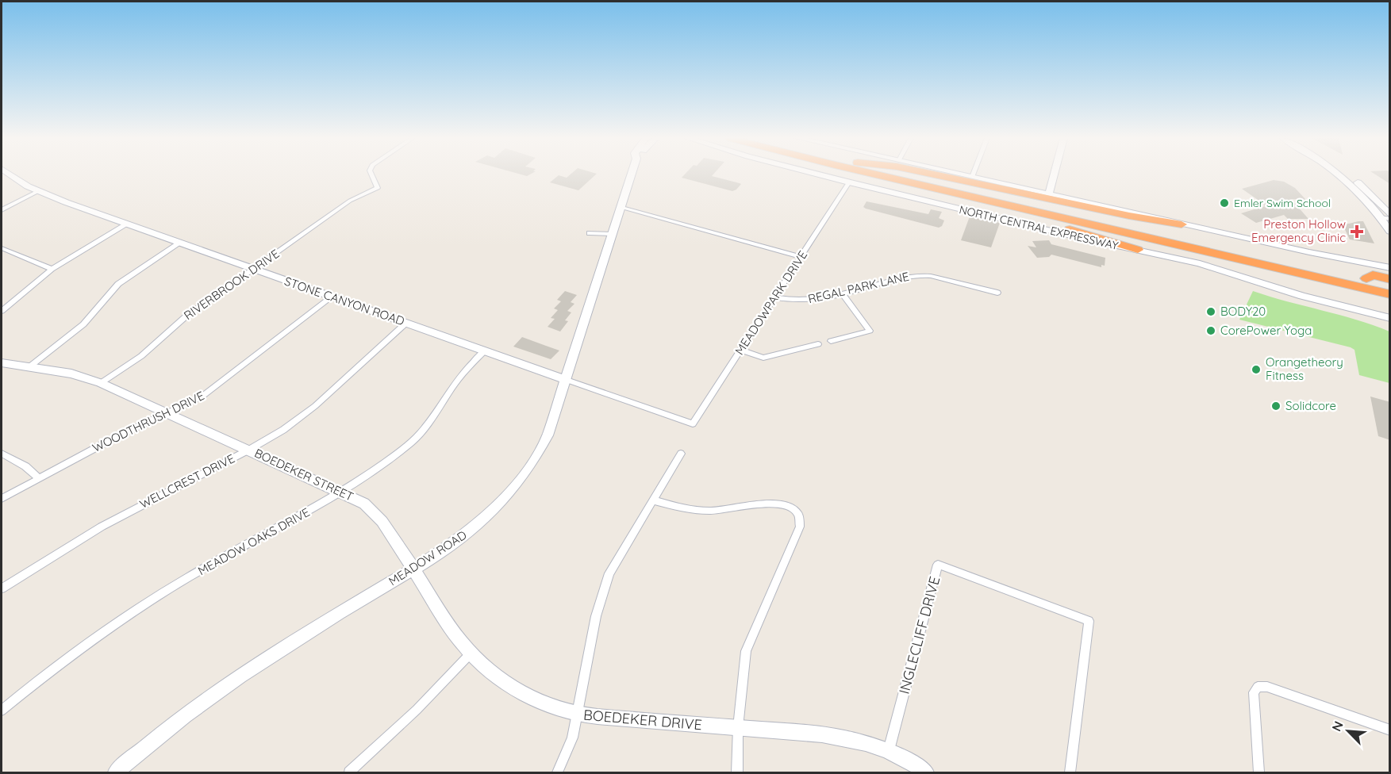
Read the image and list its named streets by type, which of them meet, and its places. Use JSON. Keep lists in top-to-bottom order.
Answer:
{
  "streets": {
    "highway": ["NORTH CENTRAL EXPRESSWAY"],
    "street": [
      "RIVERBROOK DRIVE",
      "REGAL PARK LANE",
      "STONE CANYON ROAD",
      "MEADOWPARK DRIVE",
      "WOODTHRUSH DRIVE",
      "BOEDEKER STREET",
      "WELLCREST DRIVE",
      "MEADOW OAKS DRIVE",
      "MEADOW ROAD",
      "INGLECLIFF DRIVE",
      "BOEDEKER DRIVE"
    ]
  },
  "crossings": [
    ["NORTH CENTRAL EXPRESSWAY", "MEADOWPARK DRIVE"],
    ["RIVERBROOK DRIVE", "STONE CANYON ROAD"],
    ["REGAL PARK LANE", "MEADOWPARK DRIVE"],
    ["STONE CANYON ROAD", "MEADOWPARK DRIVE"],
    ["STONE CANYON ROAD", "WOODTHRUSH DRIVE"],
    ["STONE CANYON ROAD", "WELLCREST DRIVE"],
    ["STONE CANYON ROAD", "MEADOW OAKS DRIVE"],
    ["STONE CANYON ROAD", "MEADOW ROAD"],
    ["WOODTHRUSH DRIVE", "BOEDEKER STREET"],
    ["BOEDEKER STREET", "WELLCREST DRIVE"],
    ["BOEDEKER STREET", "MEADOW OAKS DRIVE"],
    ["BOEDEKER STREET", "MEADOW ROAD"],
    ["BOEDEKER STREET", "BOEDEKER DRIVE"],
    ["MEADOW ROAD", "BOEDEKER DRIVE"],
    ["INGLECLIFF DRIVE", "BOEDEKER DRIVE"]
  ],
  "places": {
    "other": [
      "Emler Swim School",
      "BODY20",
      "CorePower Yoga",
      "Orangetheory Fitness",
      "Solidcore"
    ],
    "health": ["Preston Hollow Emergency Clinic"]
  },
  "north": "top left"
}
